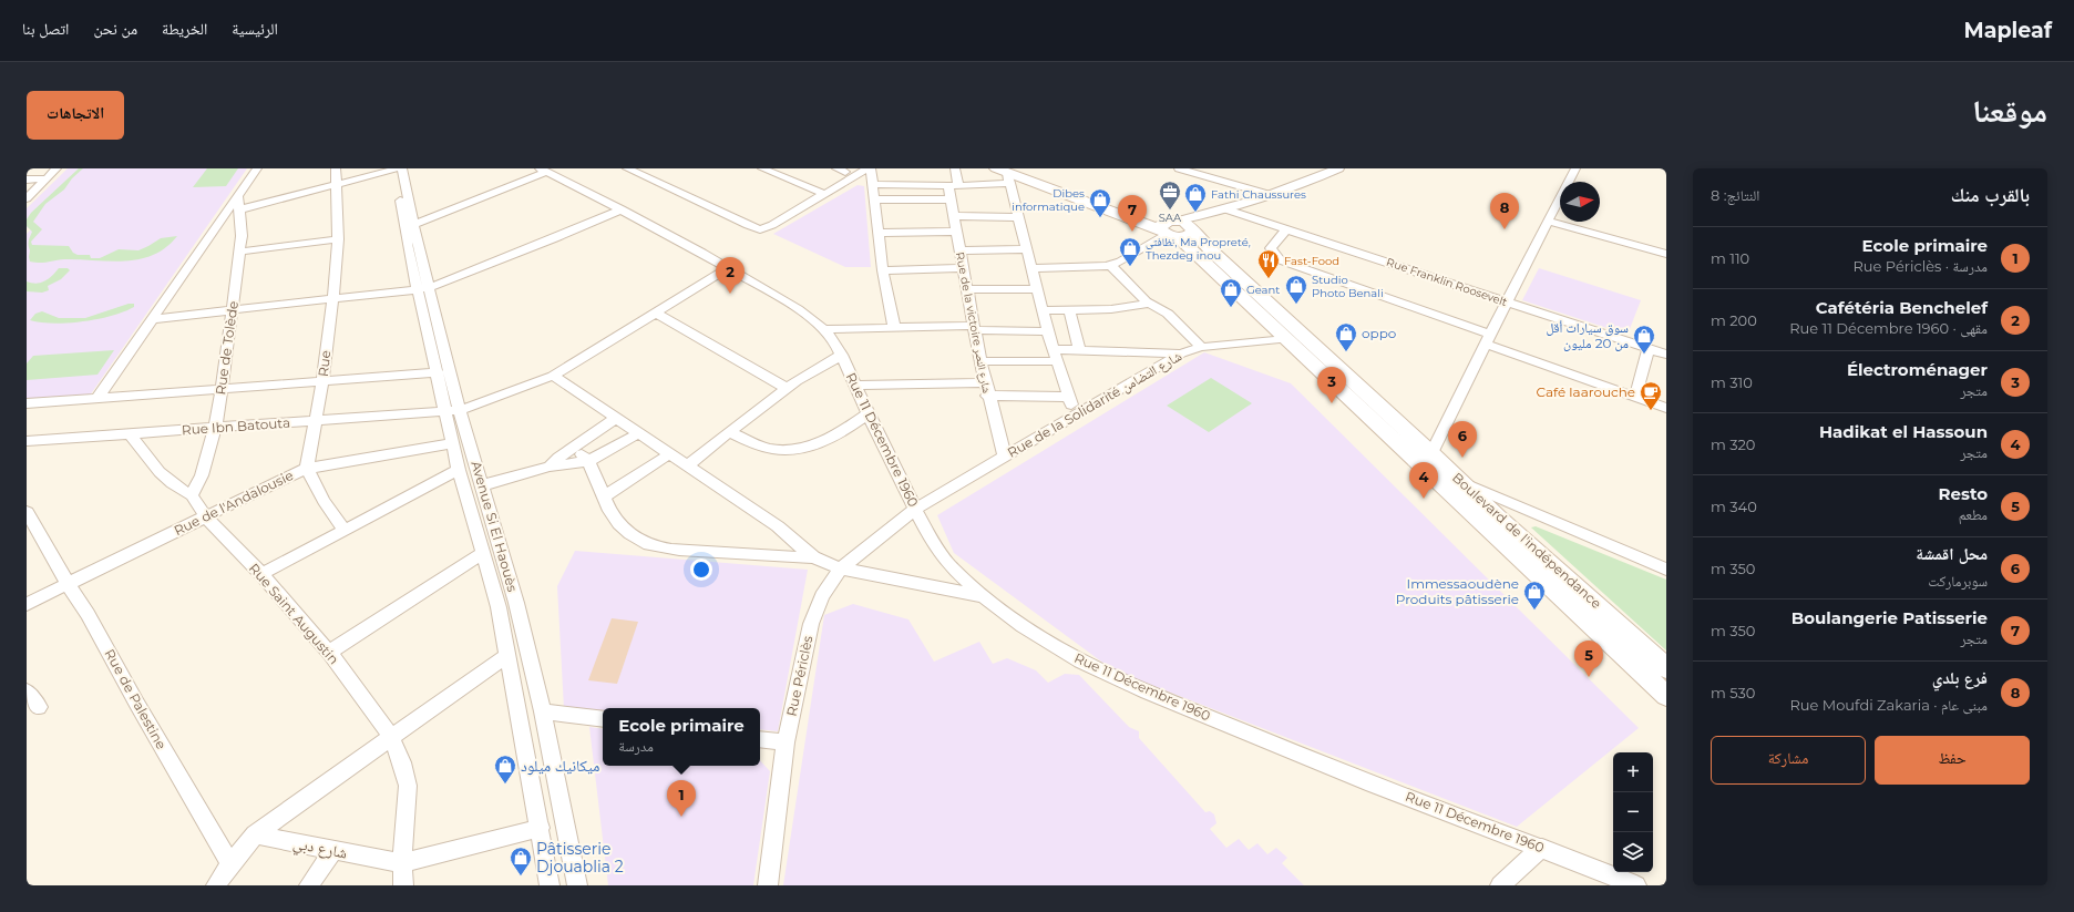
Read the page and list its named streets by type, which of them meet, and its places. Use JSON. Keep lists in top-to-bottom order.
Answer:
{
  "streets": {
    "main road": ["Boulevard de l'indépendance"],
    "street": [
      "Rue Franklin Roosevelt",
      "Rue de la victoire شارع النصر",
      "Rue de Tolède",
      "Rue",
      "Rue de la Solidarité شارع التضامن",
      "Rue Ibn Batouta",
      "Rue 11 Décembre 1960",
      "Rue de l'Andalousie",
      "Avenue Si El Haouès",
      "Rue Saint Augustin",
      "Rue Périclès",
      "Rue de Palestine",
      "شارع دبي"
    ]
  },
  "crossings": [
    ["Rue de la victoire شارع النصر", "Rue de la Solidarité شارع التضامن"],
    ["Rue de Tolède", "Rue Ibn Batouta"],
    ["Rue de Tolède", "Rue Saint Augustin"],
    ["Rue", "Rue Ibn Batouta"],
    ["Rue", "Rue de l'Andalousie"],
    ["Rue de la Solidarité شارع التضامن", "Rue 11 Décembre 1960"],
    ["Rue de la Solidarité شارع التضامن", "Boulevard de l'indépendance"],
    ["Rue de la Solidarité شارع التضامن", "Rue Périclès"],
    ["Rue Ibn Batouta", "Rue 11 Décembre 1960"],
    ["Rue Ibn Batouta", "Avenue Si El Haouès"],
    ["Rue 11 Décembre 1960", "Rue Périclès"],
    ["Rue de l'Andalousie", "Avenue Si El Haouès"],
    ["Rue de l'Andalousie", "Rue Saint Augustin"],
    ["Rue de l'Andalousie", "Rue de Palestine"],
    ["Rue Saint Augustin", "شارع دبي"]
  ],
  "places": {
    "office": ["SAA"],
    "shop": [
      "Fathi Chaussures",
      "Dibes informatique",
      "نظافتي, Ma Propreté, Thezdeg inou",
      "Studio Photo Benali",
      "Geant",
      "oppo",
      "سوق سيارات أقل من 20 مليون",
      "Immessaoudène Produits pâtisserie",
      "ميكانيك ميلود",
      "Pâtisserie Djouablia 2"
    ],
    "restaurant": ["Fast-Food"],
    "cafe": ["Café laarouche"]
  },
  "north": "right",
  "page": {
    "header": "Mapleaf",
    "nav": [
      "الرئيسية",
      "الخريطة",
      "من نحن",
      "اتصل بنا"
    ],
    "title": "موقعنا",
    "buttons": [
      "الاتجاهات",
      ["حفظ", "مشاركة"]
    ],
    "heading": ["بالقرب منك", "النتائج: 8"],
    "pins": [
      "8",
      "7",
      "2",
      "3",
      "6",
      "4",
      "5",
      "1"
    ],
    "list": [
      {
        "mark": "1",
        "name": "Ecole primaire",
        "note": "مدرسة · Rue Périclès",
        "value": "110 m"
      },
      {
        "mark": "2",
        "name": "Cafétéria Benchelef",
        "note": "مقهى · Rue 11 Décembre 1960",
        "value": "200 m"
      },
      {
        "mark": "3",
        "name": "Électroménager",
        "note": "متجر",
        "value": "310 m"
      },
      {
        "mark": "4",
        "name": "Hadikat el Hassoun",
        "note": "متجر",
        "value": "320 m"
      },
      {
        "mark": "5",
        "name": "Resto",
        "note": "مطعم",
        "value": "340 m"
      },
      {
        "mark": "6",
        "name": "محل اقمشة",
        "note": "سوبرماركت",
        "value": "350 m"
      },
      {
        "mark": "7",
        "name": "Boulangerie Patisserie",
        "note": "متجر",
        "value": "350 m"
      },
      {
        "mark": "8",
        "name": "فرع بلدي",
        "note": "مبنى عام · Rue Moufdi Zakaria",
        "value": "530 m"
      }
    ],
    "popup": ["Ecole primaire", "مدرسة"],
    "map_buttons": ["+", "−"]
  }
}
